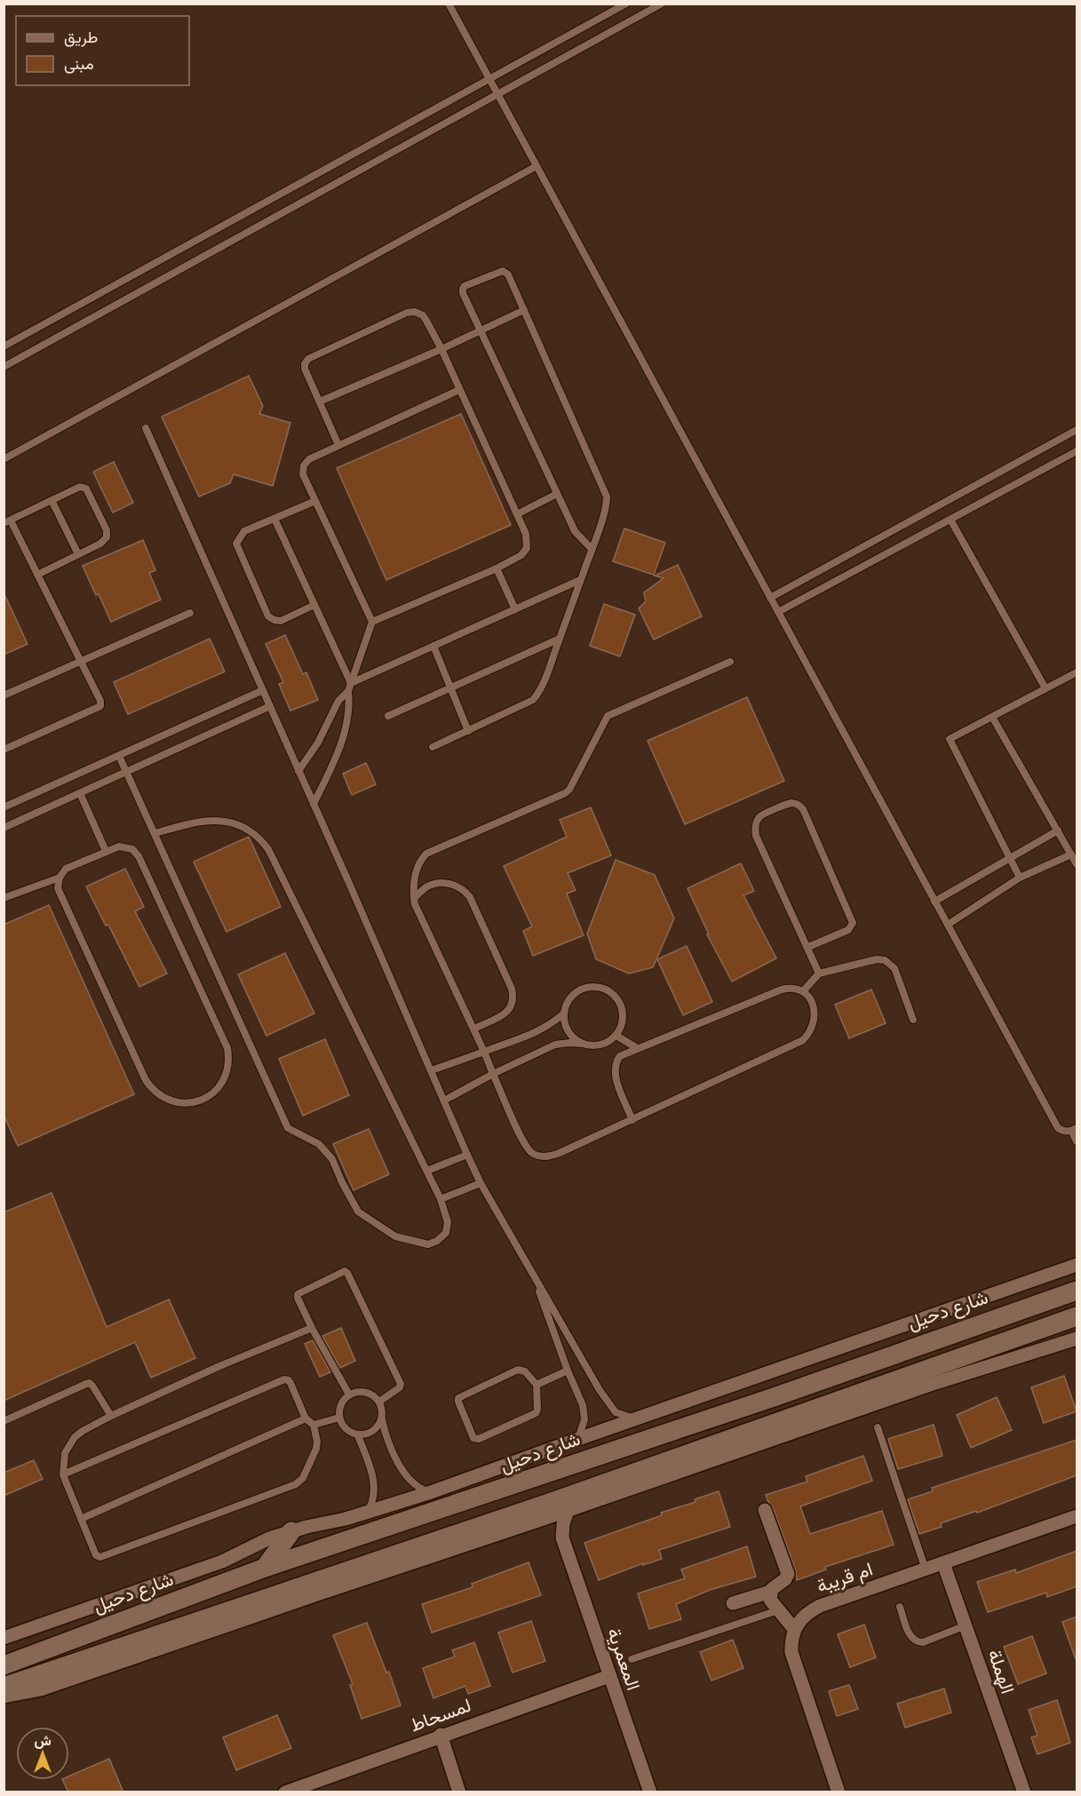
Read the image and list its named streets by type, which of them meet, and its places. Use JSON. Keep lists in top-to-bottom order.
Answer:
{
  "streets": {
    "main road": ["شارع دحيل"],
    "street": [
      "ام قريبة",
      "المعمرية",
      "الهملة",
      "لمسحاط"
    ]
  },
  "crossings": [
    ["ام قريبة", "الهملة"],
    ["المعمرية", "لمسحاط"]
  ],
  "legend": ["طريق", "مبنى"],
  "north": "top"
}
